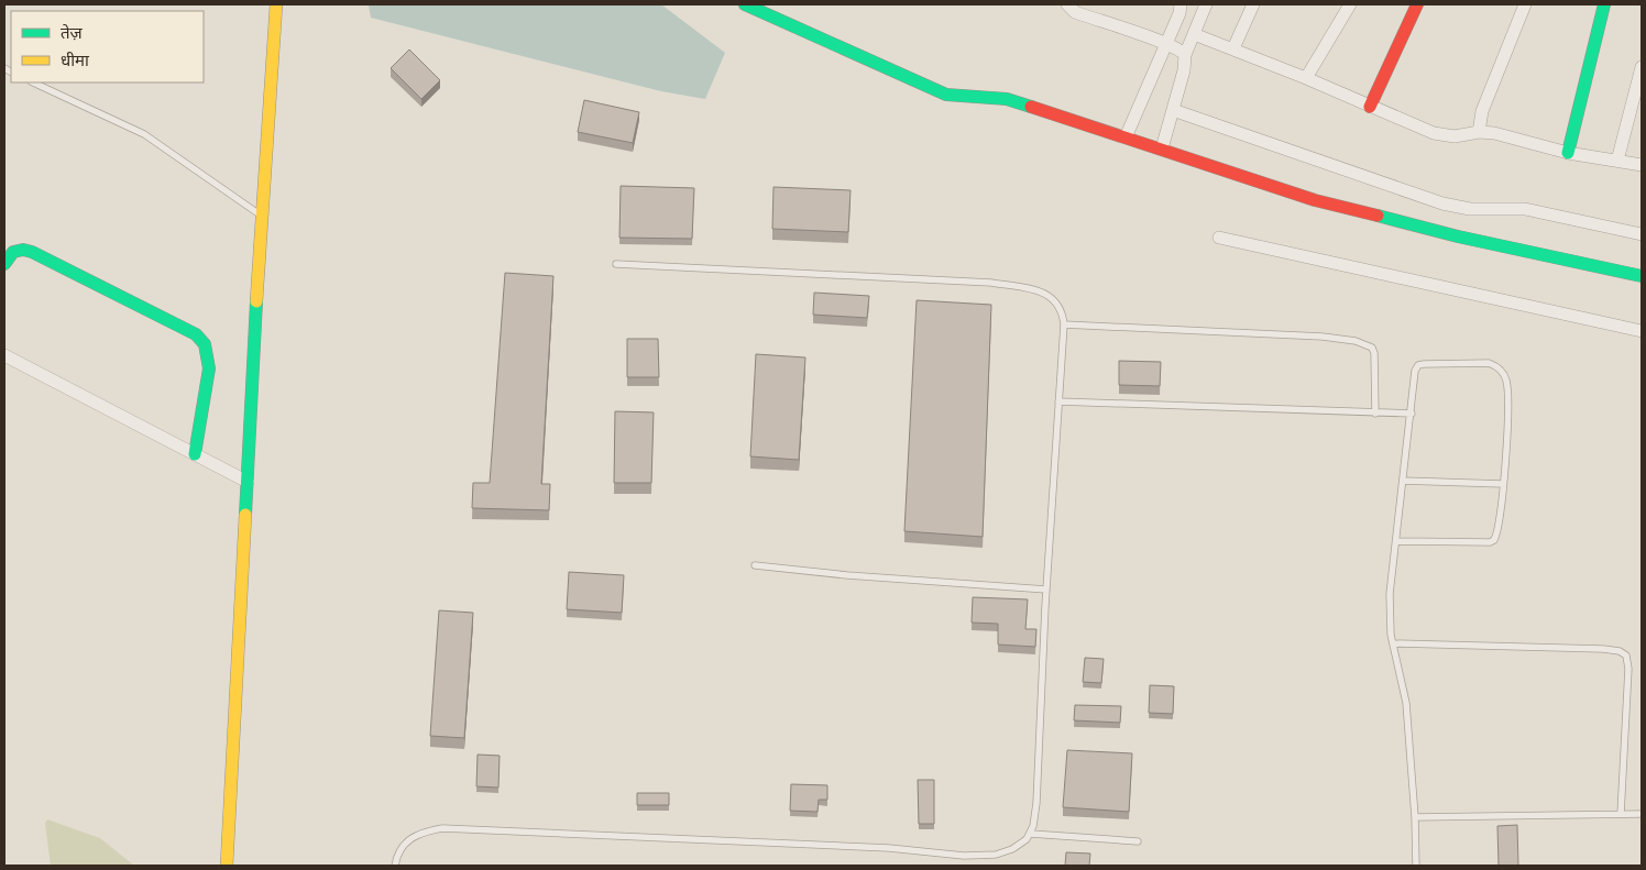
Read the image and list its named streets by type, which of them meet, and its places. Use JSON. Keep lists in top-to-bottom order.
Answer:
{
  "legend": ["तेज़", "धीमा"]
}
